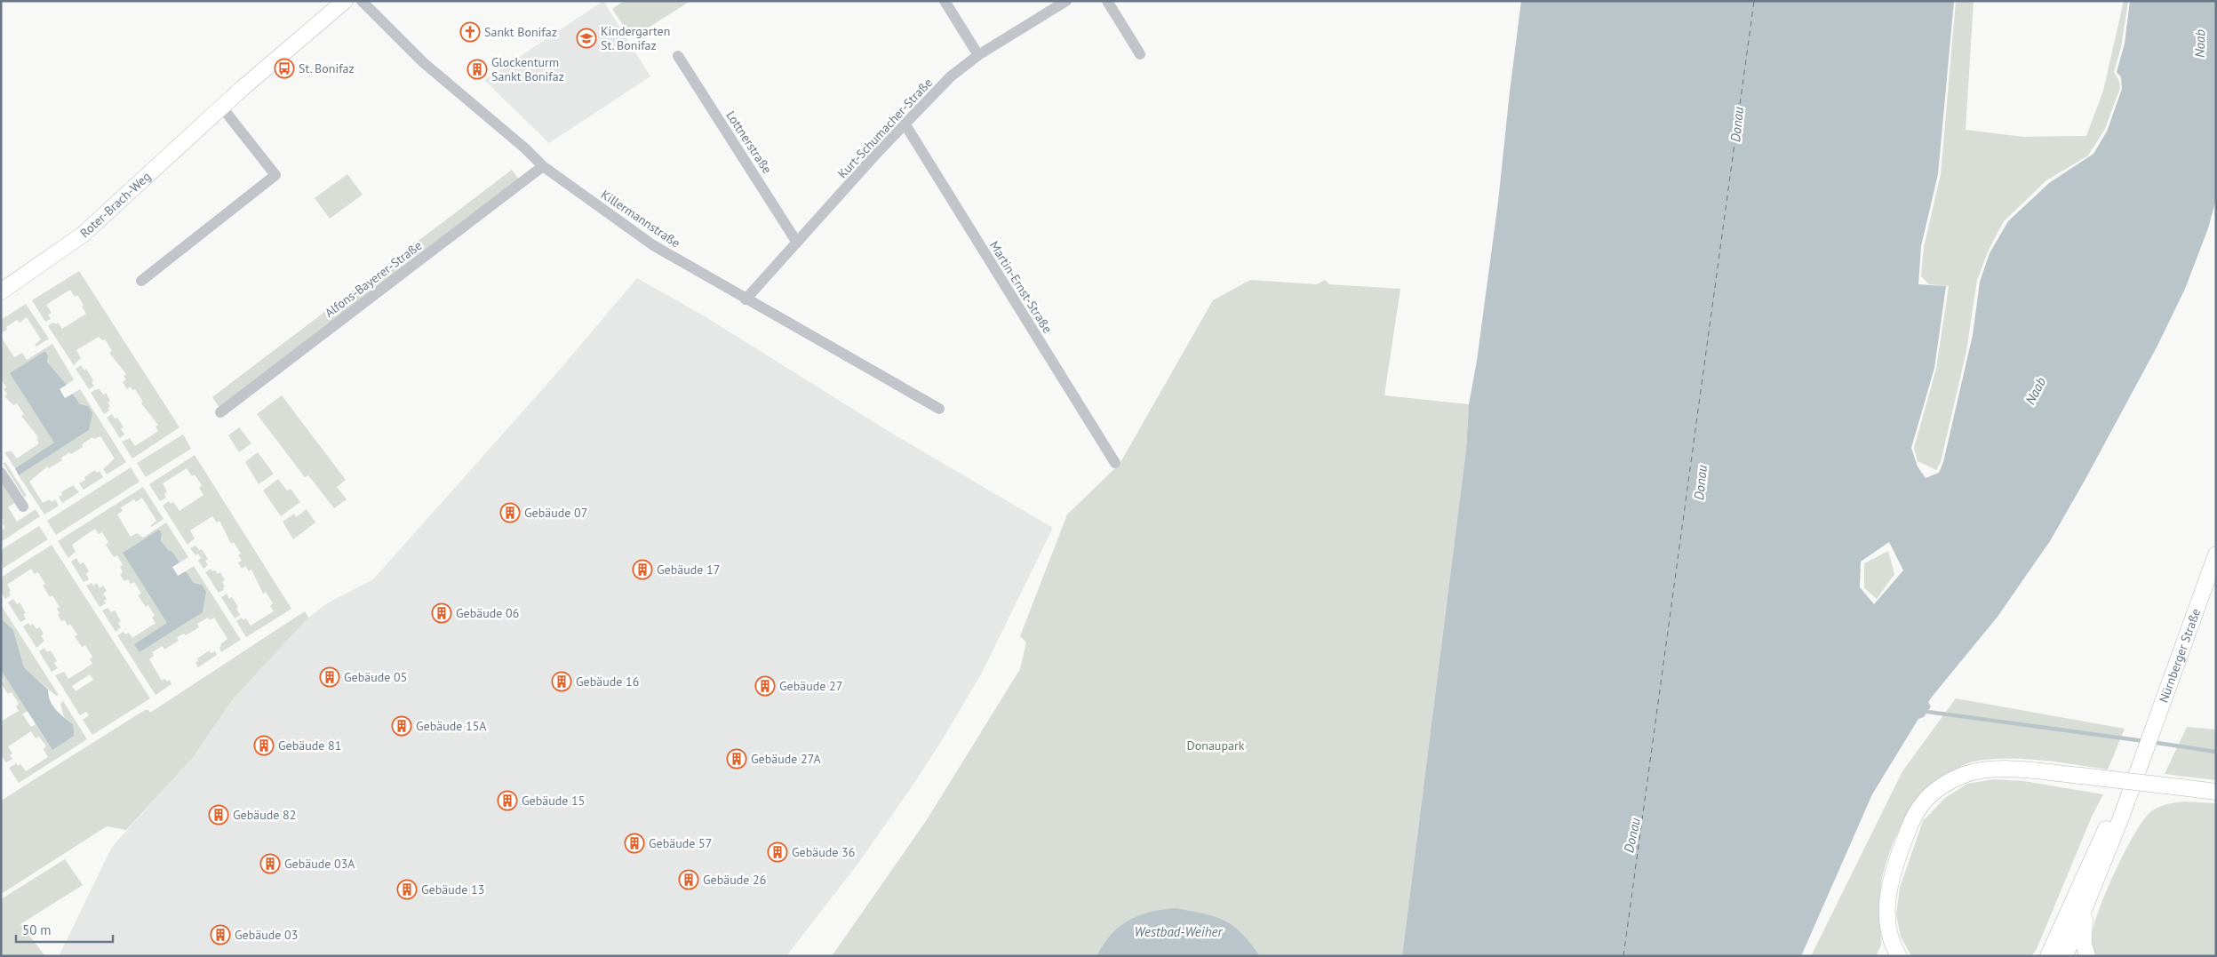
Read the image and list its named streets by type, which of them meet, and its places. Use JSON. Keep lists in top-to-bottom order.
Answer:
{
  "streets": {
    "main road": ["Roter-Brach-Weg", "Nürnberger Straße"],
    "street": [
      "Kurt-Schumacher-Straße",
      "Lottnerstraße",
      "Killermannstraße",
      "Alfons-Bayerer-Straße",
      "Martin-Ernst-Straße"
    ]
  },
  "crossings": [
    ["Kurt-Schumacher-Straße", "Lottnerstraße"],
    ["Kurt-Schumacher-Straße", "Killermannstraße"],
    ["Kurt-Schumacher-Straße", "Martin-Ernst-Straße"],
    ["Killermannstraße", "Alfons-Bayerer-Straße"]
  ],
  "water": ["Naab", "Donau", "Westbad-Weiher"],
  "parks": ["Donaupark"],
  "places": {
    "church": ["Sankt Bonifaz"],
    "school or university": ["Kindergarten St. Bonifaz"],
    "bus stop": ["St. Bonifaz"],
    "building": [
      "Glockenturm Sankt Bonifaz",
      "Gebäude 07",
      "Gebäude 17",
      "Gebäude 06",
      "Gebäude 05",
      "Gebäude 16",
      "Gebäude 27",
      "Gebäude 15A",
      "Gebäude 81",
      "Gebäude 27A",
      "Gebäude 15",
      "Gebäude 82",
      "Gebäude 57",
      "Gebäude 36",
      "Gebäude 03A",
      "Gebäude 26",
      "Gebäude 13",
      "Gebäude 03"
    ]
  },
  "scale_bar": "50 m"
}
